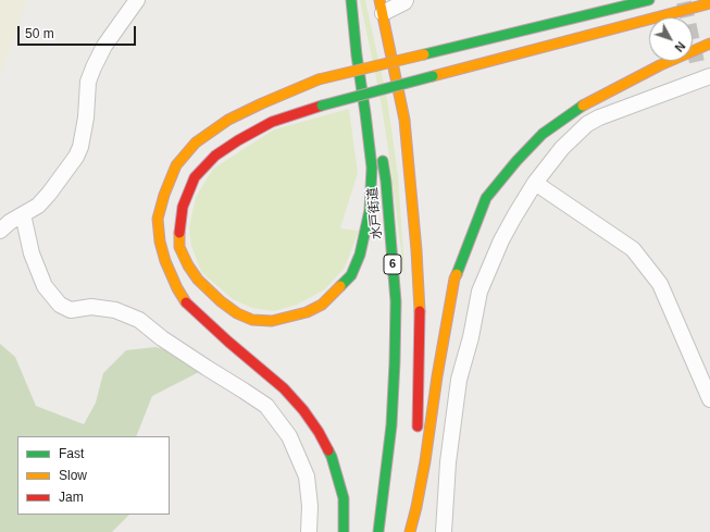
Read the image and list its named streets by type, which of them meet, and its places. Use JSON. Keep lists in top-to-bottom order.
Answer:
{
  "streets": {
    "highway": ["水戸街道", "6"]
  },
  "legend": ["Fast", "Slow", "Jam"],
  "scale_bar": "50 m",
  "north": "bottom right"
}
